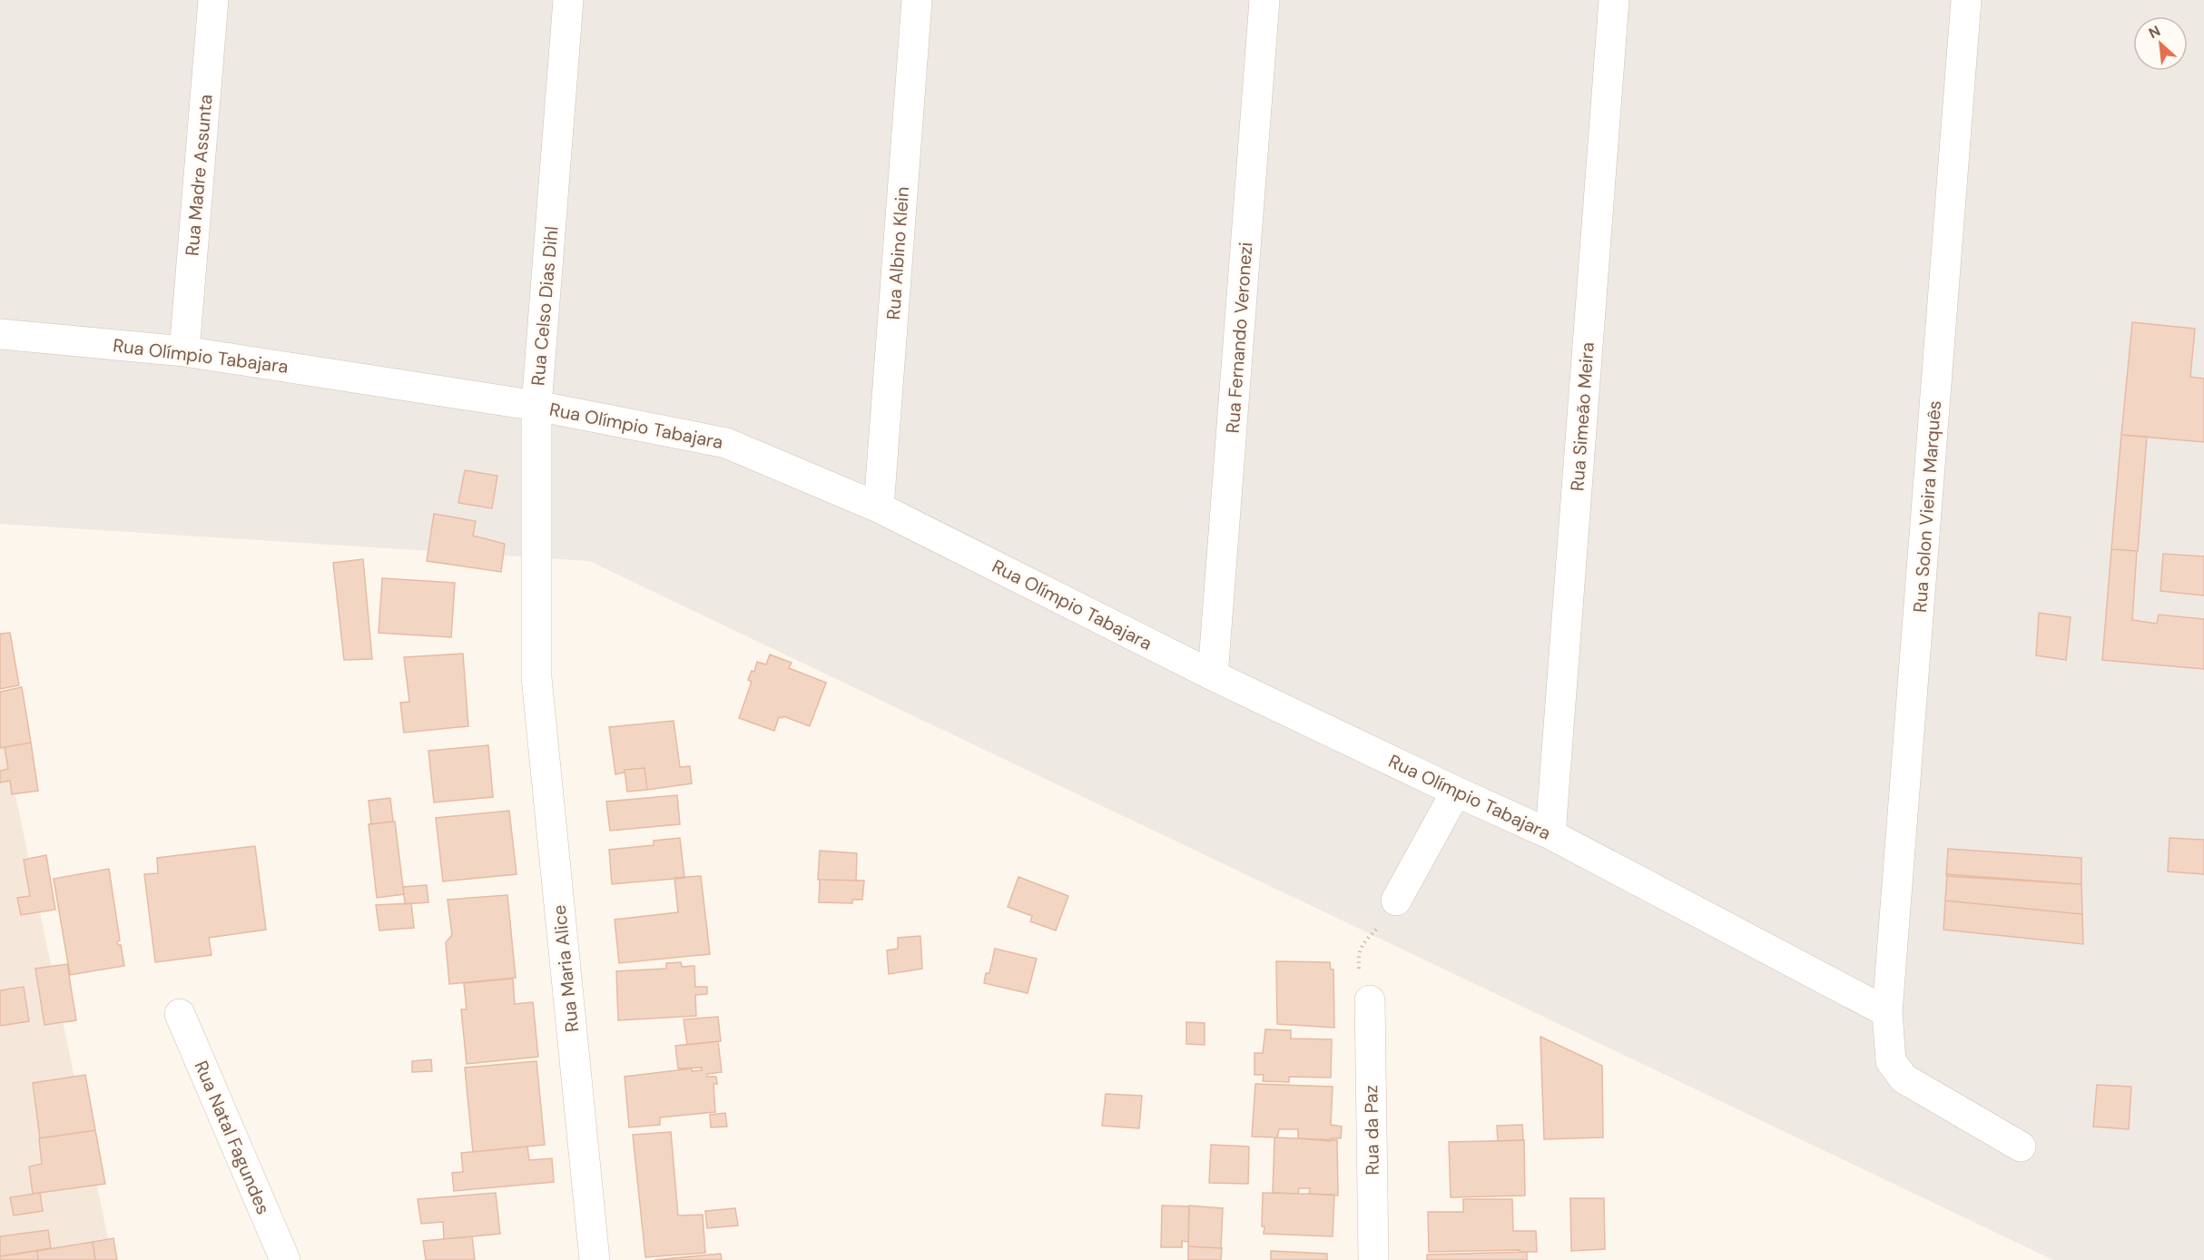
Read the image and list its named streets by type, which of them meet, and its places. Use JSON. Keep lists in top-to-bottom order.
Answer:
{
  "streets": {
    "street": [
      "Rua Madre Assunta",
      "Rua Albino Klein",
      "Rua Celso Dias Dihl",
      "Rua Fernando Veronezi",
      "Rua Olímpio Tabajara",
      "Rua Simeão Meira",
      "Rua Solon Vieira Marquês",
      "Rua Maria Alice",
      "Rua da Paz",
      "Rua Natal Fagundes"
    ]
  },
  "crossings": [
    ["Rua Madre Assunta", "Rua Olímpio Tabajara"],
    ["Rua Albino Klein", "Rua Olímpio Tabajara"],
    ["Rua Celso Dias Dihl", "Rua Olímpio Tabajara"],
    ["Rua Celso Dias Dihl", "Rua Maria Alice"],
    ["Rua Fernando Veronezi", "Rua Olímpio Tabajara"],
    ["Rua Olímpio Tabajara", "Rua Simeão Meira"],
    ["Rua Olímpio Tabajara", "Rua Solon Vieira Marquês"]
  ],
  "north": "top left"
}
